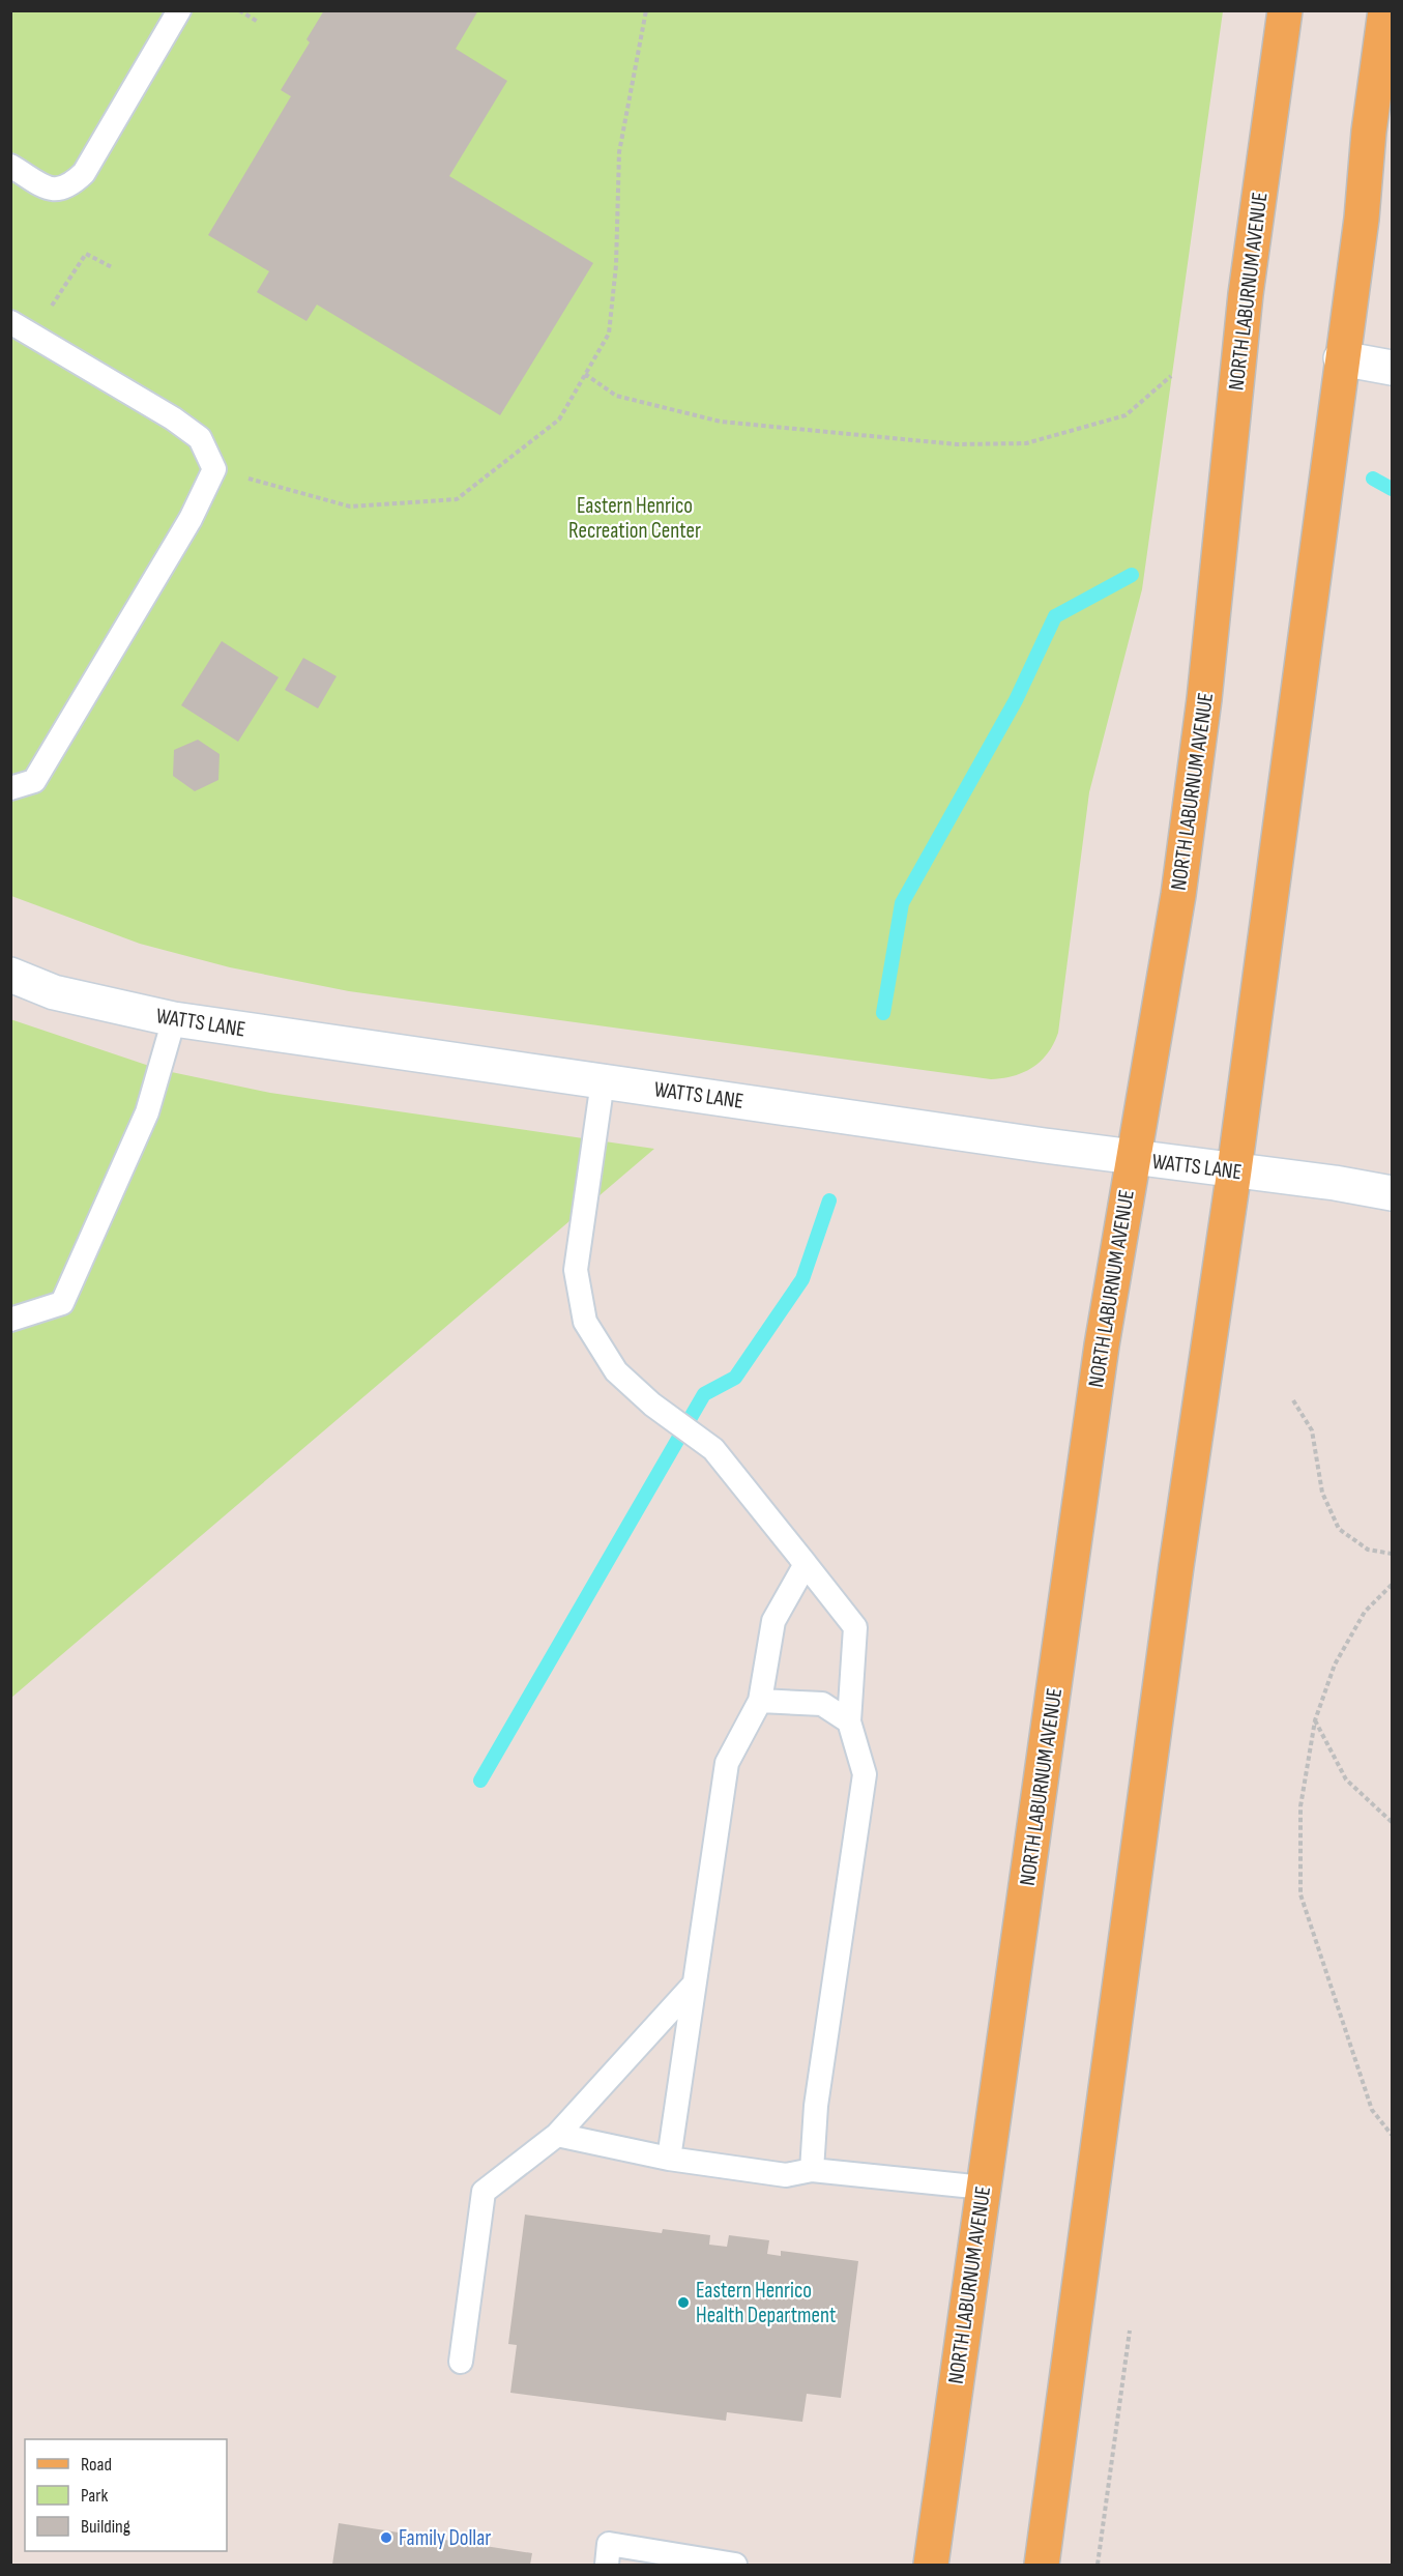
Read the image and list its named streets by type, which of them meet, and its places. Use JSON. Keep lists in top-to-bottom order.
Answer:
{
  "streets": {
    "main road": ["NORTH LABURNUM AVENUE"],
    "street": ["WATTS LANE"]
  },
  "crossings": [
    ["NORTH LABURNUM AVENUE", "WATTS LANE"]
  ],
  "parks": ["Eastern Henrico Recreation Center"],
  "places": ["Eastern Henrico Health Department", "Family Dollar"],
  "legend": ["Road", "Park", "Building"]
}
